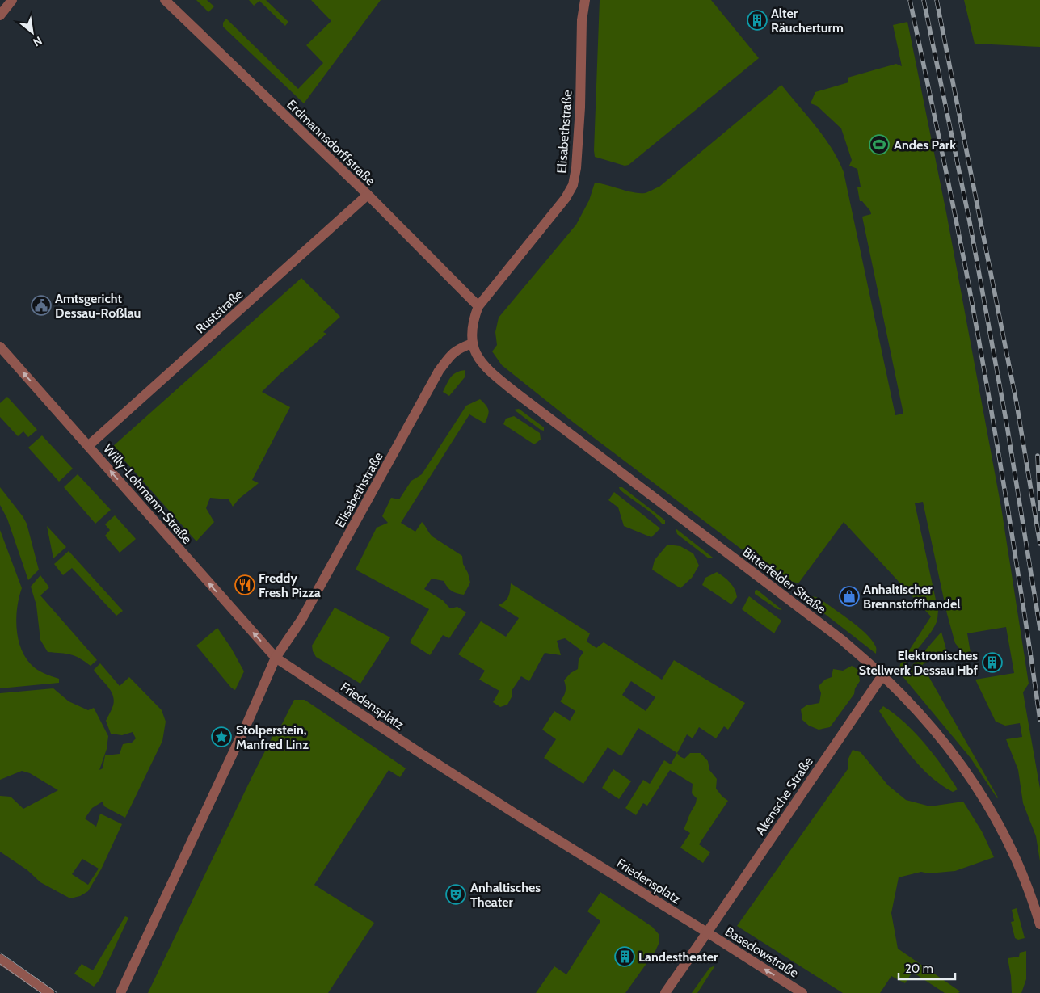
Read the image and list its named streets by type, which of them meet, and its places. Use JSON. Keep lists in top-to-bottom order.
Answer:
{
  "streets": {
    "street": [
      "Elisabethstraße",
      "Erdmannsdorffstraße",
      "Ruststraße",
      "Willy-Lohmann-Straße",
      "Bitterfelder Straße",
      "Friedensplatz",
      "Akensche Straße",
      "Basedowstraße"
    ]
  },
  "crossings": [
    ["Elisabethstraße", "Erdmannsdorffstraße"],
    ["Elisabethstraße", "Willy-Lohmann-Straße"],
    ["Elisabethstraße", "Bitterfelder Straße"],
    ["Elisabethstraße", "Friedensplatz"],
    ["Erdmannsdorffstraße", "Ruststraße"],
    ["Erdmannsdorffstraße", "Bitterfelder Straße"],
    ["Ruststraße", "Willy-Lohmann-Straße"],
    ["Willy-Lohmann-Straße", "Friedensplatz"],
    ["Bitterfelder Straße", "Akensche Straße"],
    ["Friedensplatz", "Akensche Straße"],
    ["Friedensplatz", "Basedowstraße"],
    ["Akensche Straße", "Basedowstraße"]
  ],
  "one_way": ["Willy-Lohmann-Straße", "Basedowstraße"],
  "places": {
    "building": ["Alter Räucherturm", "Elektronisches Stellwerk Dessau Hbf", "Landestheater"],
    "sports": ["Andes Park"],
    "public building": ["Amtsgericht Dessau-Roßlau"],
    "restaurant": ["Freddy Fresh Pizza"],
    "shop": ["Anhaltischer Brennstoffhandel"],
    "place": ["Stolperstein, Manfred Linz"],
    "theatre": ["Anhaltisches Theater"]
  },
  "scale_bar": "20 m",
  "north": "bottom right"
}
